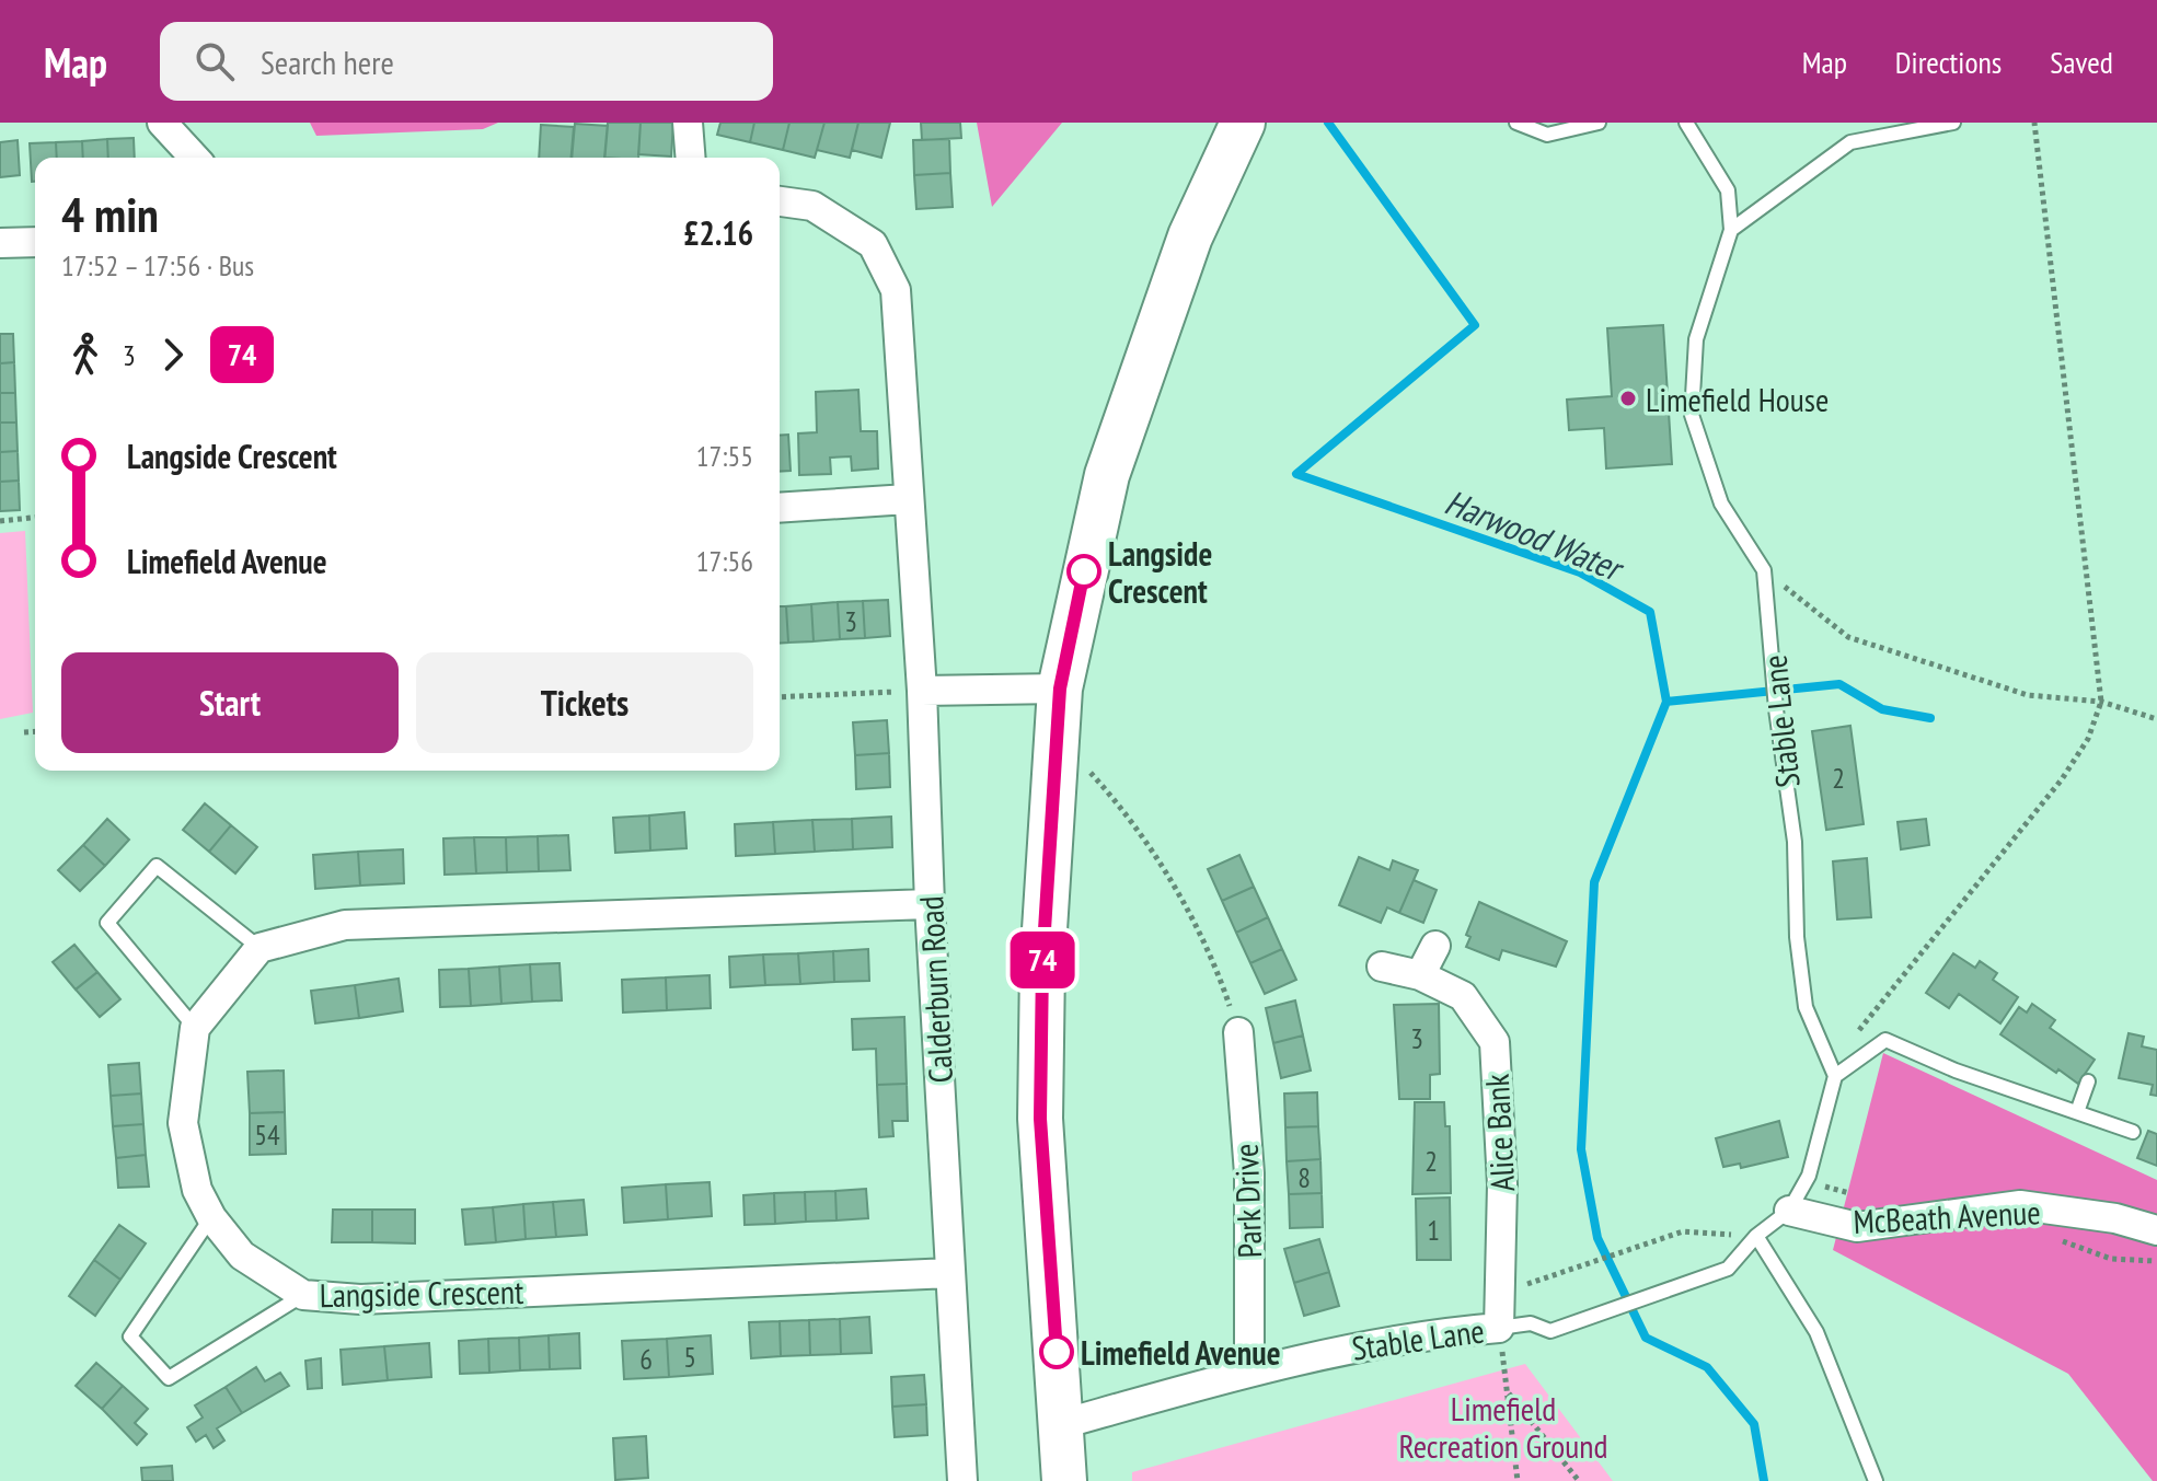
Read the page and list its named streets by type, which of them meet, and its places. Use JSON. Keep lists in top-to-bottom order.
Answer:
{
  "streets": {
    "street": [
      "Stable Lane",
      "Calderburn Road",
      "Alice Bank",
      "Park Drive",
      "McBeath Avenue",
      "Langside Crescent"
    ]
  },
  "crossings": [
    ["Stable Lane", "Alice Bank"],
    ["Stable Lane", "Park Drive"],
    ["Stable Lane", "McBeath Avenue"],
    ["Calderburn Road", "Langside Crescent"]
  ],
  "water": ["Harwood Water"],
  "parks": ["Limefield Recreation Ground"],
  "places": ["Limefield House", "Langside Crescent", "Limefield Avenue"],
  "lines": ["bus line 74"],
  "house_numbers": [
    "3",
    "2",
    "3",
    "54",
    "2",
    "8",
    "1",
    "5",
    "6"
  ],
  "page": {
    "header": "Map",
    "search": "Search here",
    "nav": ["Map", "Directions", "Saved"],
    "on_map": "74",
    "heading": ["4 min", "17:52 – 17:56 · Bus", "£2.16"],
    "legs": ["3", "74"],
    "list": [
      {
        "name": "Langside Crescent",
        "value": "17:55"
      },
      {
        "name": "Limefield Avenue",
        "value": "17:56"
      }
    ],
    "buttons": ["Start", "Tickets"]
  }
}
